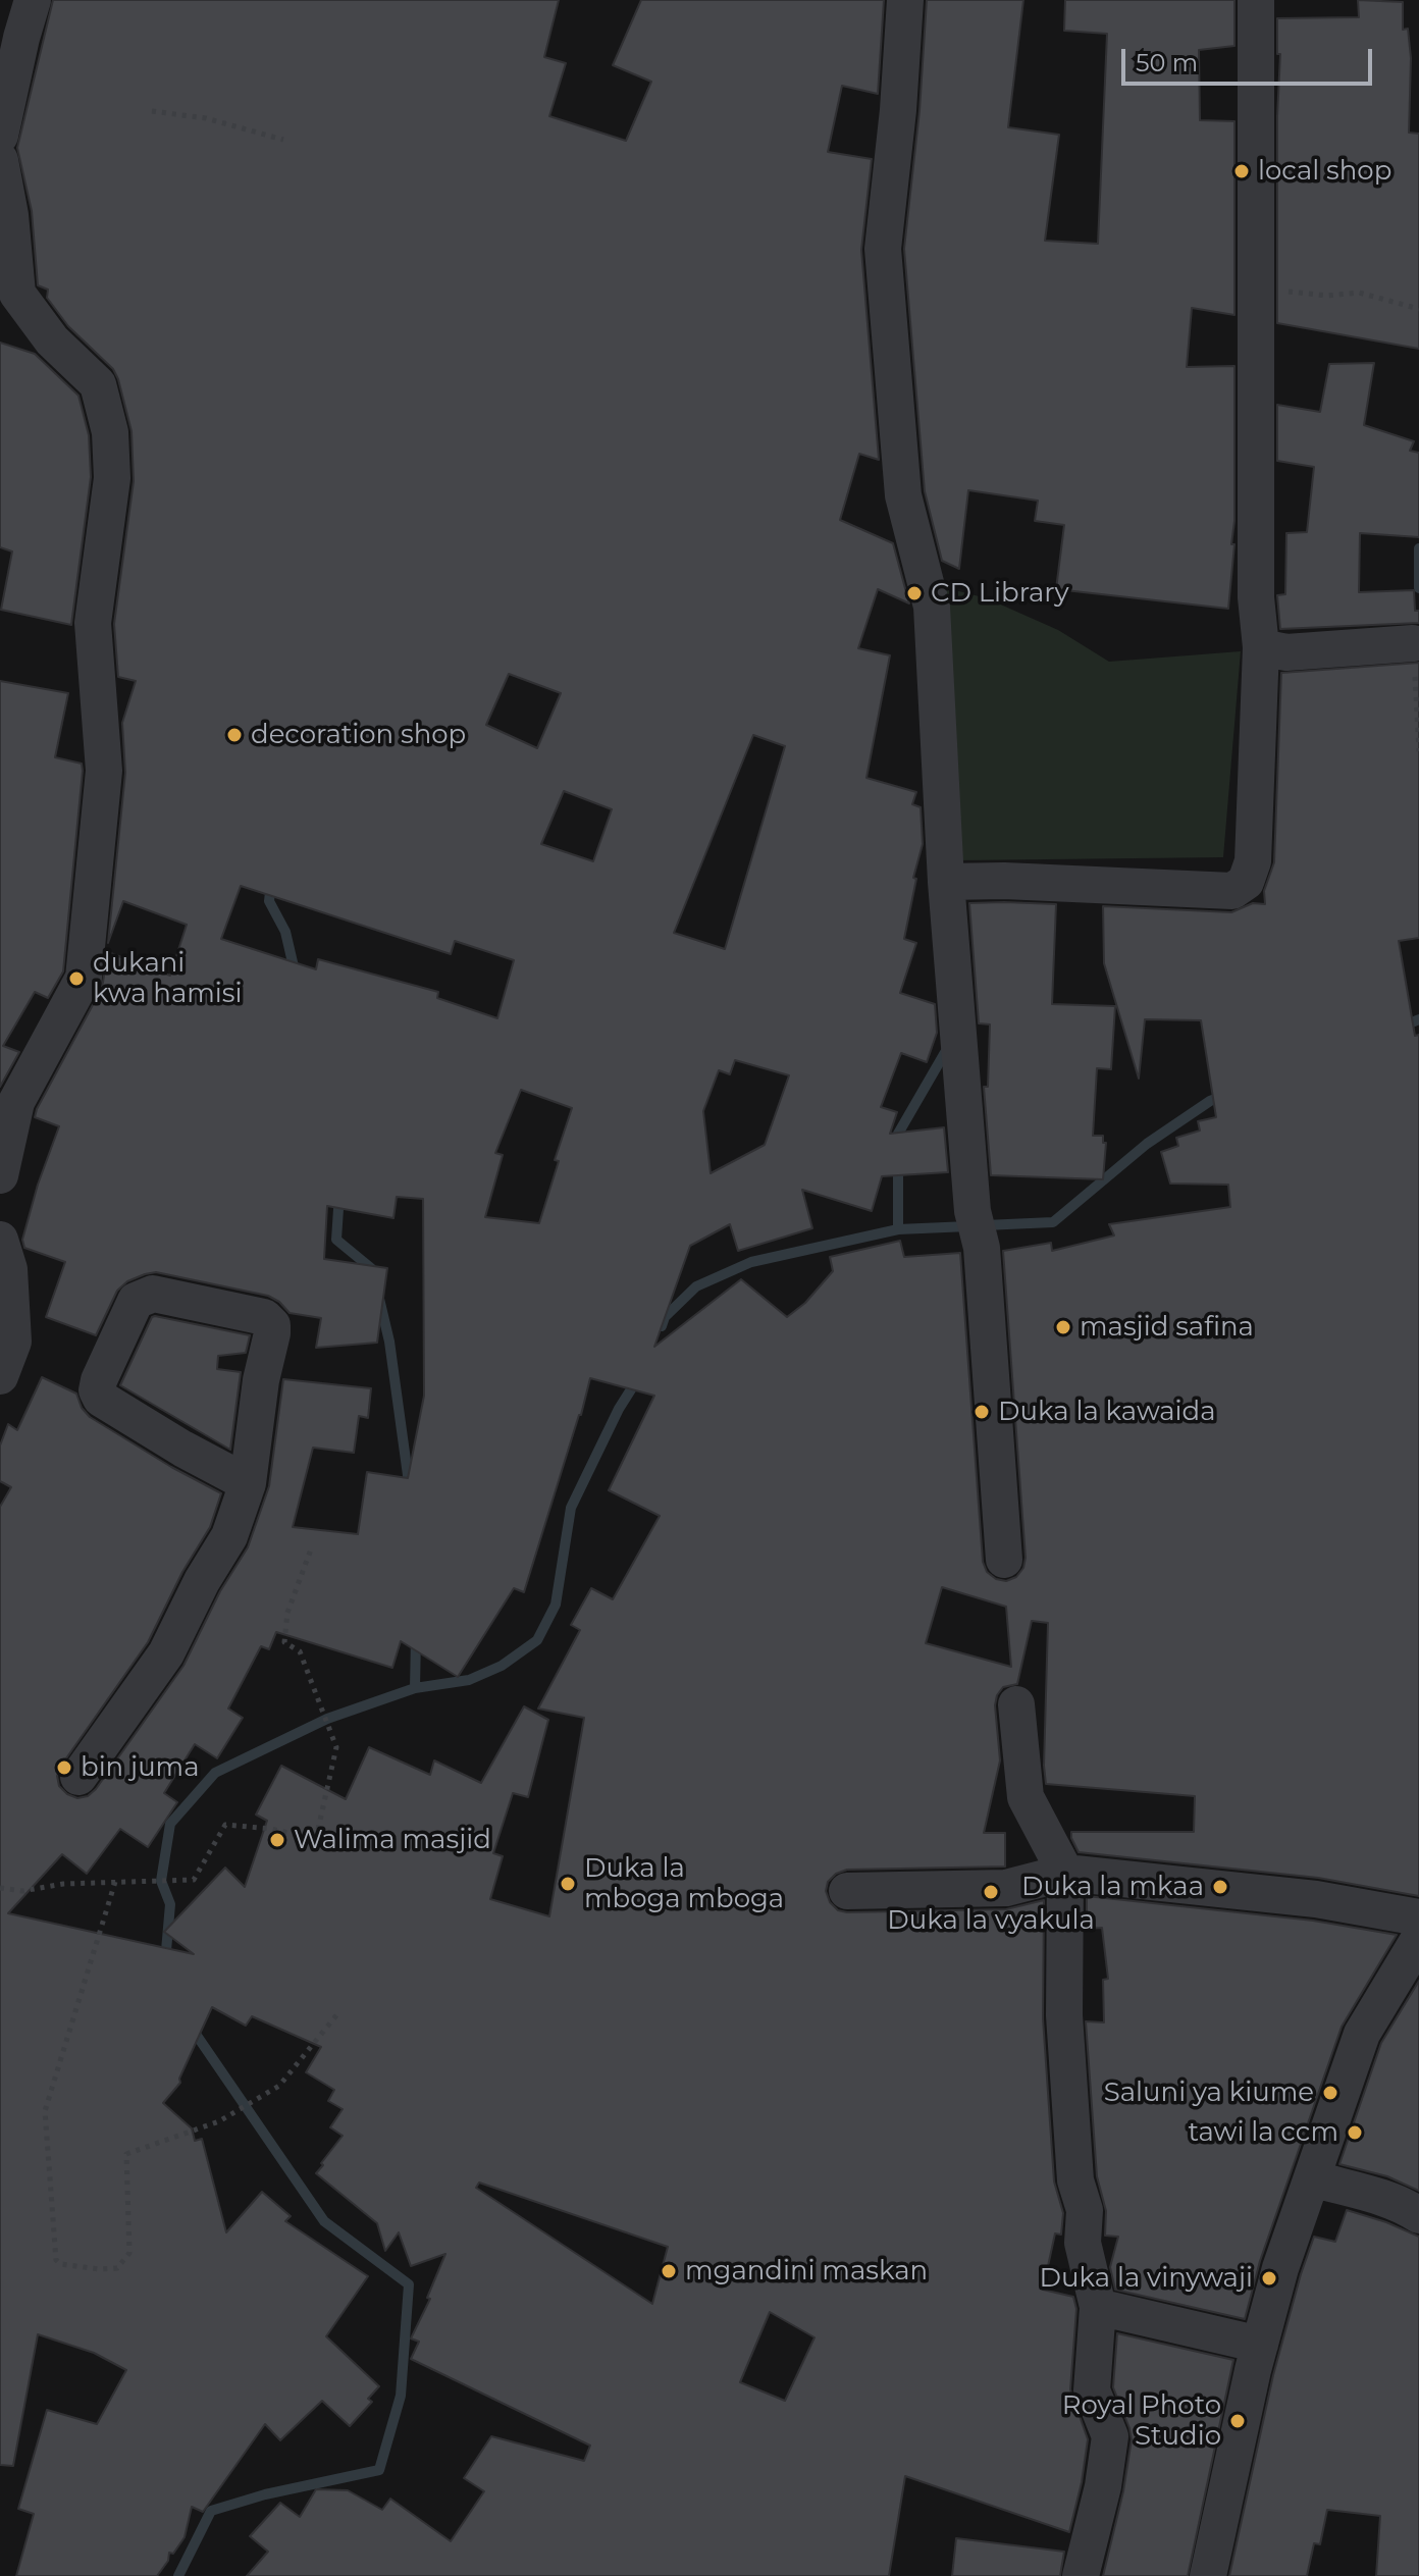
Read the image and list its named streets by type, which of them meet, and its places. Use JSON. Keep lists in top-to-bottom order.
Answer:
{
  "places": [
    "local shop",
    "CD Library",
    "decoration shop",
    "dukani kwa hamisi",
    "masjid safina",
    "Duka la kawaida",
    "bin juma",
    "Walima masjid",
    "Duka la mboga mboga",
    "Duka la mkaa",
    "Duka la vyakula",
    "Saluni ya kiume",
    "tawi la ccm",
    "mgandini maskan",
    "Duka la vinywaji",
    "Royal Photo Studio"
  ],
  "scale_bar": "50 m"
}
